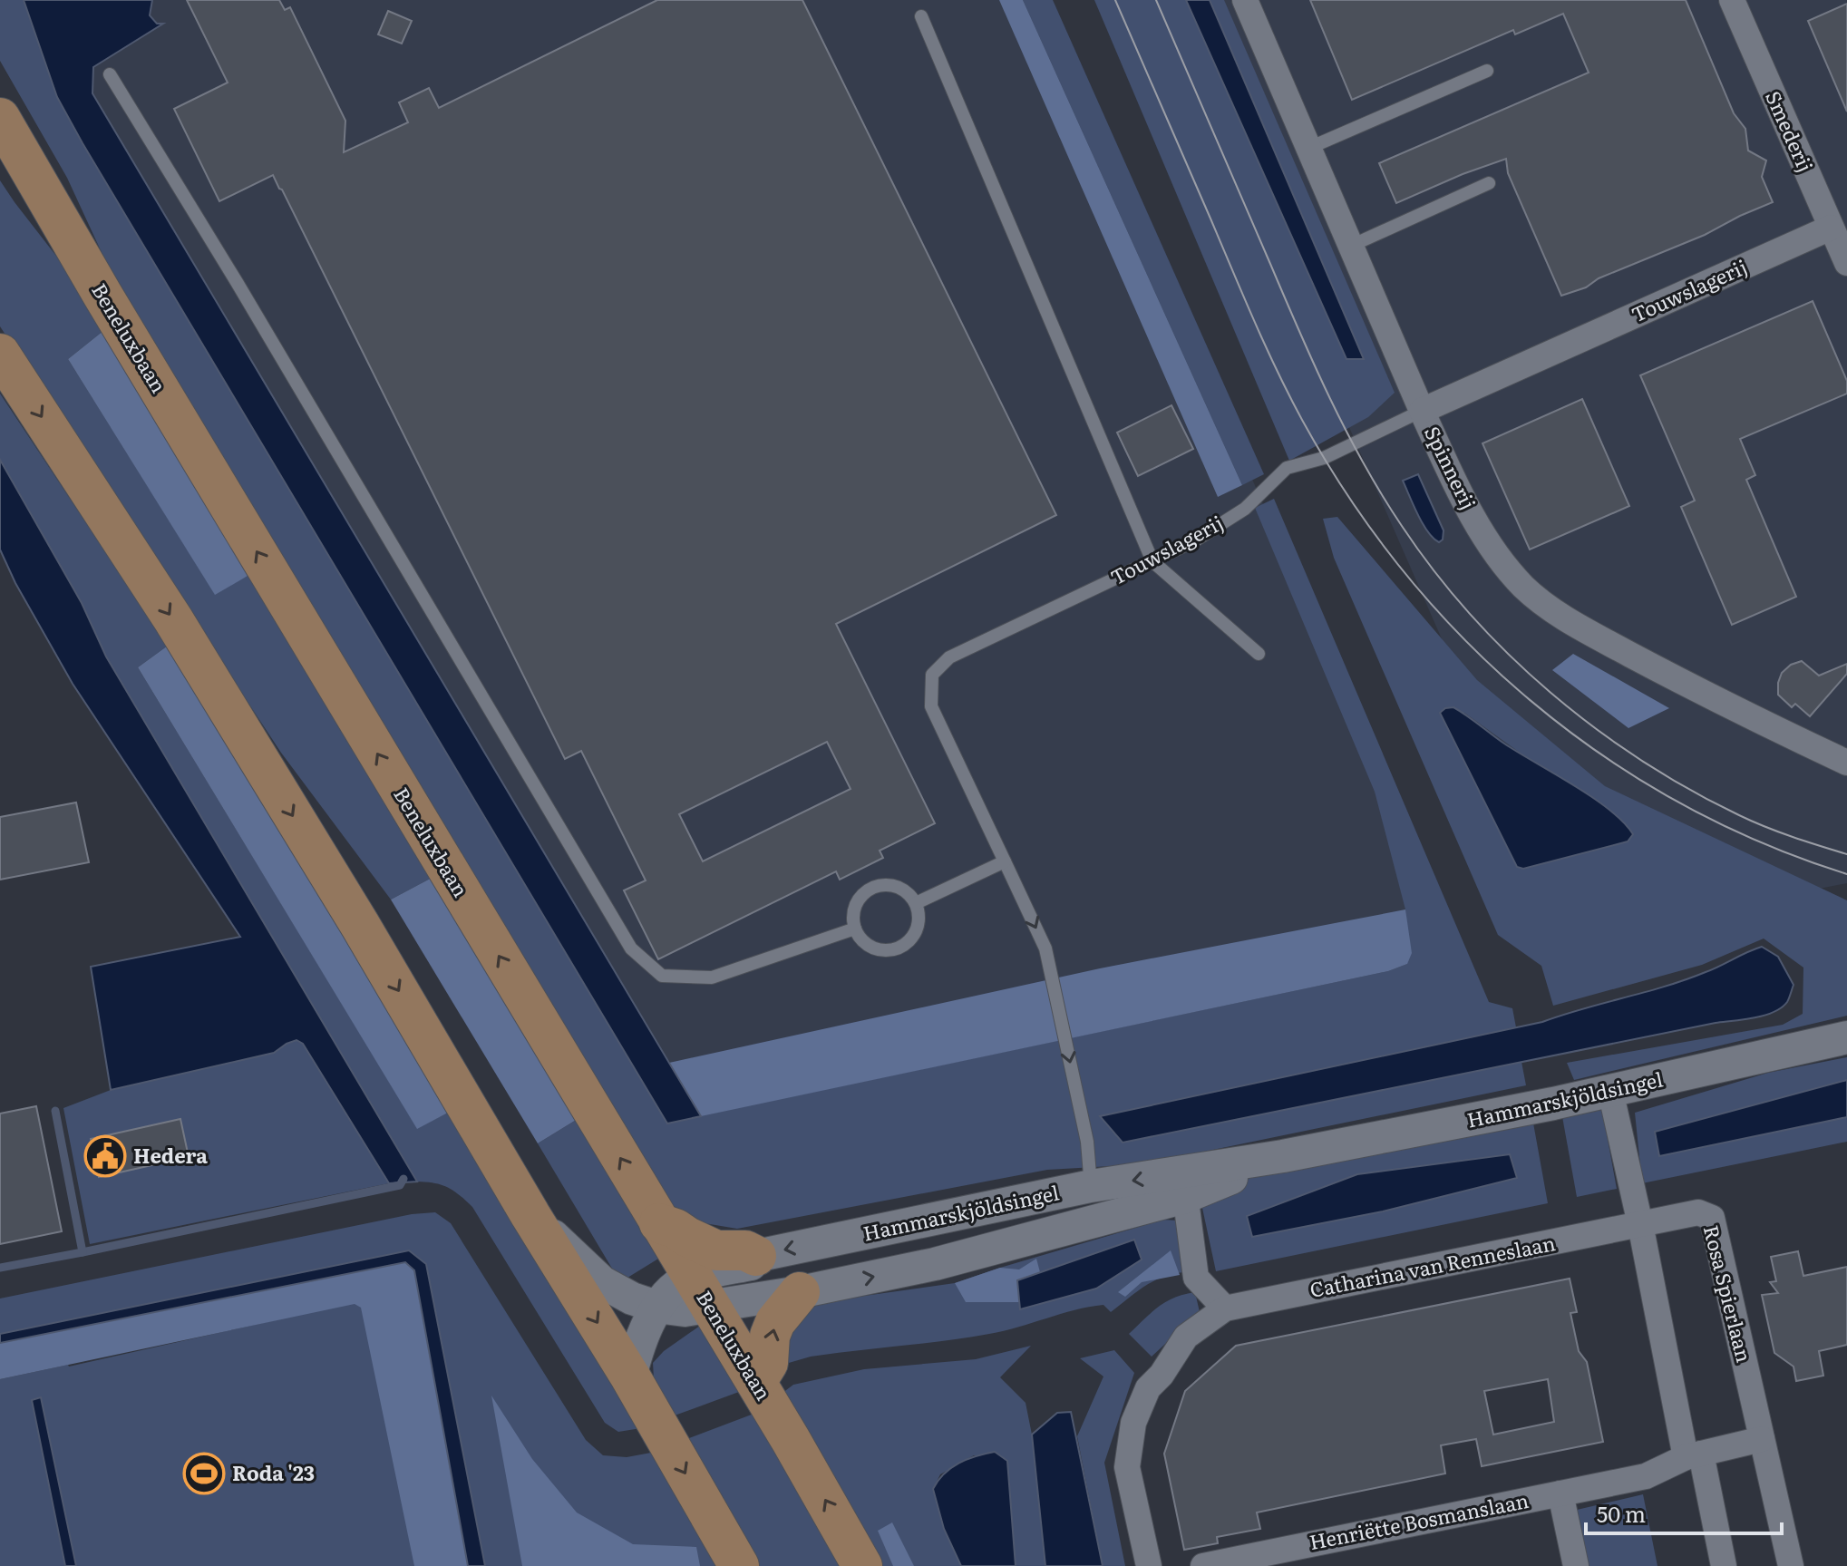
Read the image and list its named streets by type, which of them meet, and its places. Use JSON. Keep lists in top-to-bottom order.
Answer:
{
  "streets": {
    "main road": ["Beneluxbaan"],
    "street": [
      "Smederij",
      "Touwslagerij",
      "Spinnerij",
      "Hammarskjöldsingel",
      "Catharina van Renneslaan",
      "Rosa Spierlaan",
      "Henriëtte Bosmanslaan"
    ]
  },
  "crossings": [
    ["Smederij", "Touwslagerij"],
    ["Touwslagerij", "Spinnerij"],
    ["Touwslagerij", "Hammarskjöldsingel"],
    ["Beneluxbaan", "Hammarskjöldsingel"],
    ["Catharina van Renneslaan", "Rosa Spierlaan"]
  ],
  "places": {
    "public building": ["Hedera"],
    "sports": ["Roda '23"]
  },
  "scale_bar": "50 m"
}
